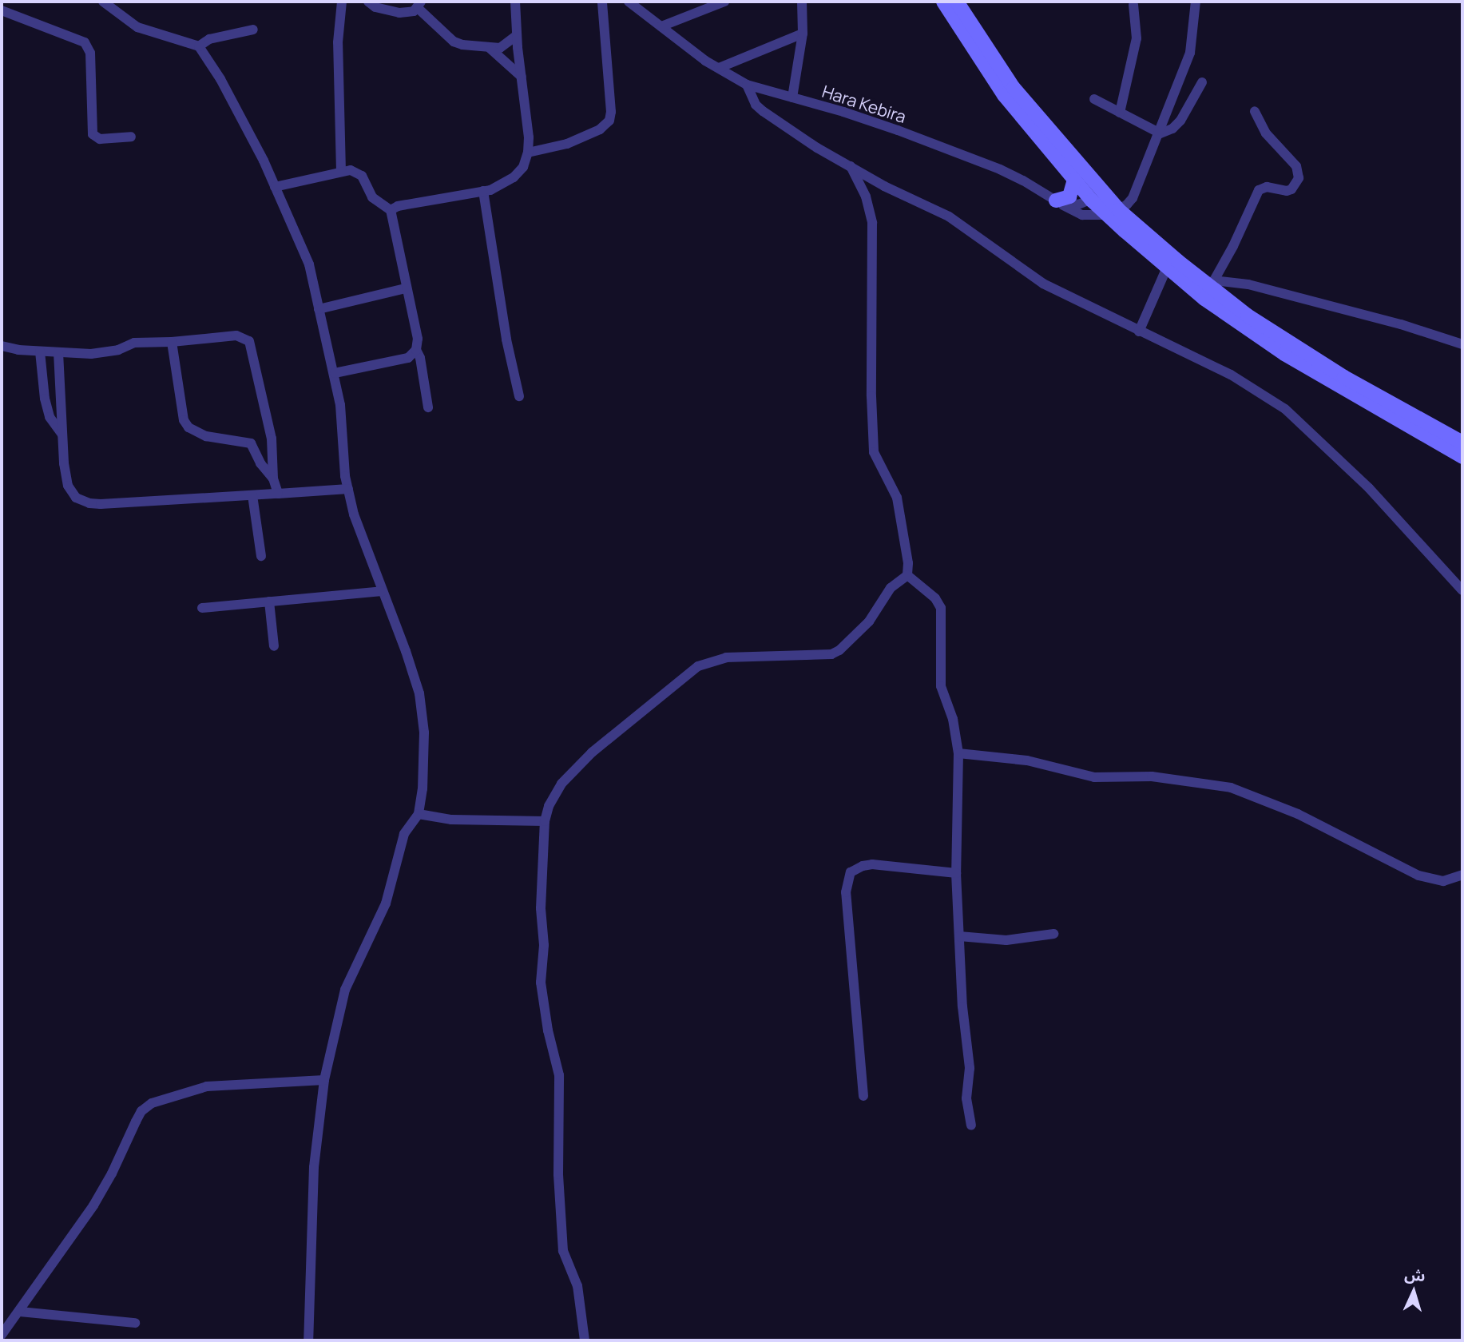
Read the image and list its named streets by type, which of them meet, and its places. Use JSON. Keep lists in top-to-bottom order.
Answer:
{
  "streets": {
    "street": ["Hara Kebira"]
  },
  "north": "top"
}
